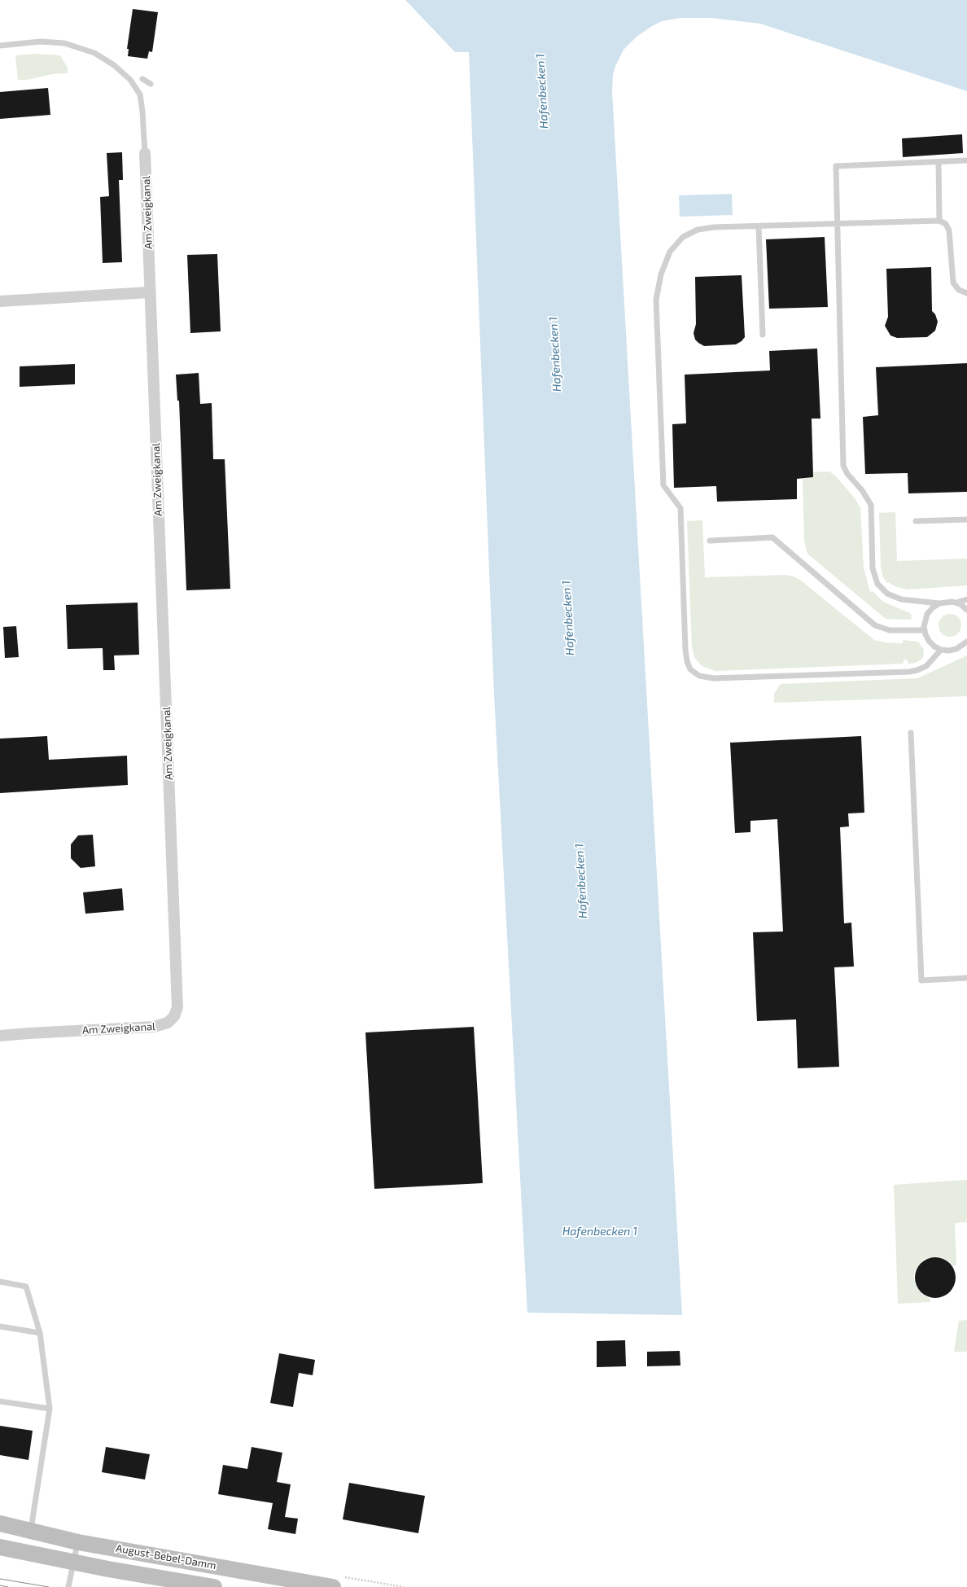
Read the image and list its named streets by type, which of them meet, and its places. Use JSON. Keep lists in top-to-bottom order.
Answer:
{
  "streets": {
    "main road": ["August-Bebel-Damm"],
    "street": ["Am Zweigkanal"]
  },
  "water": ["Hafenbecken 1"]
}
